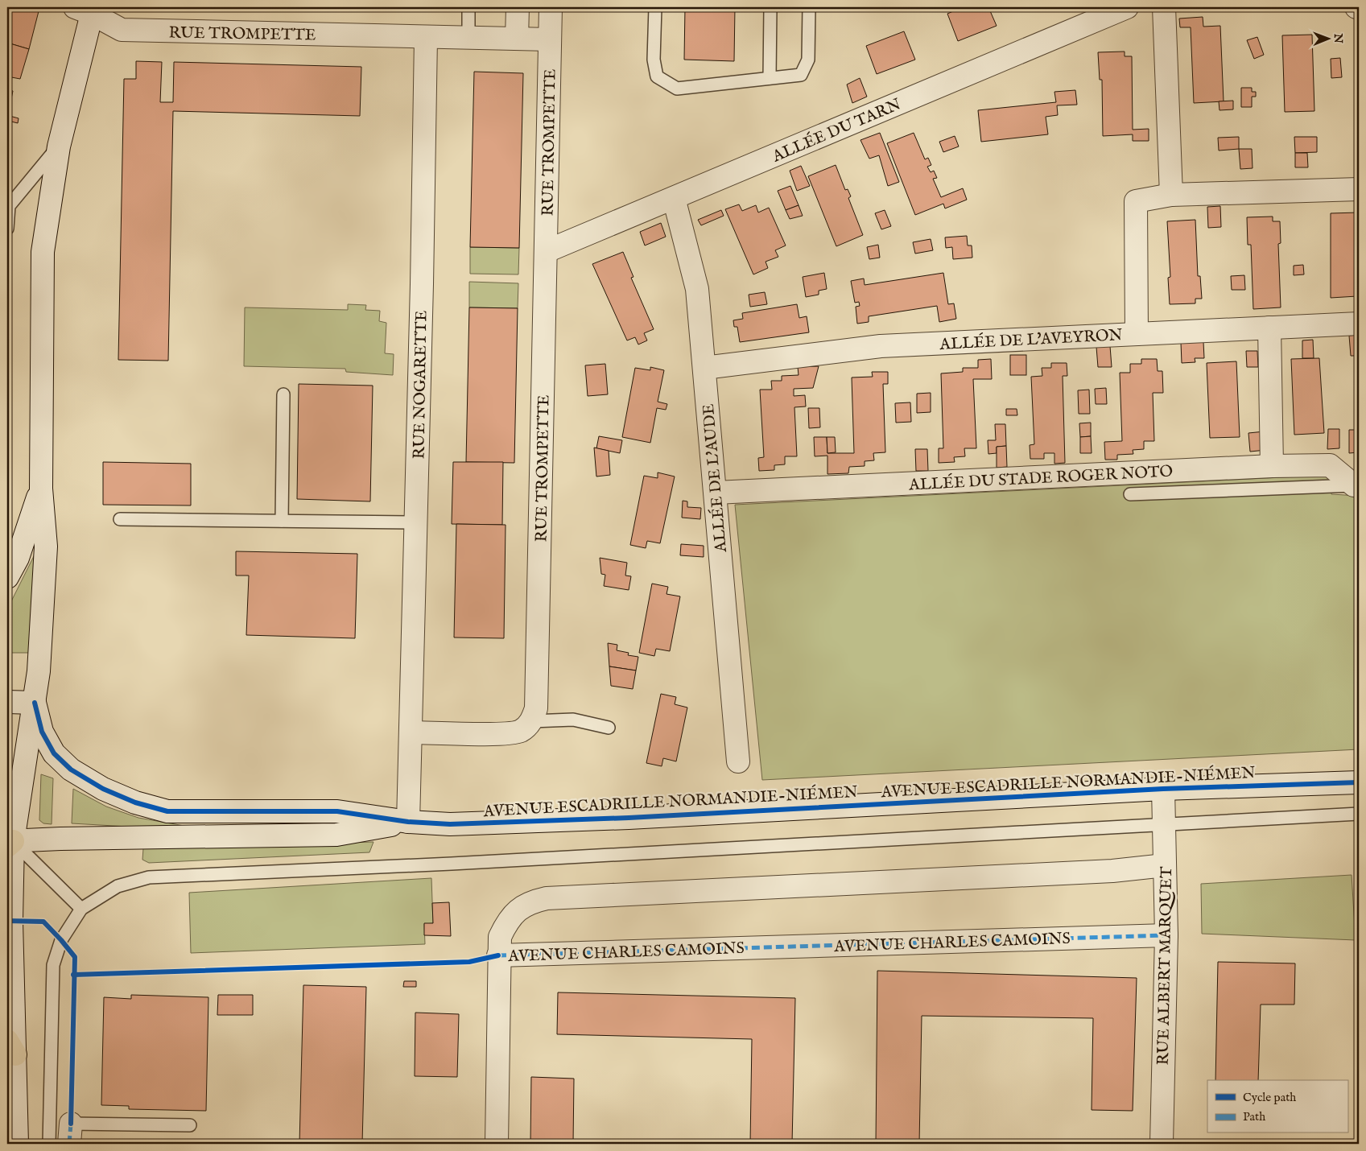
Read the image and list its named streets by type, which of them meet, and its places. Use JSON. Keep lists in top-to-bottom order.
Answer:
{
  "streets": {
    "street": [
      "RUE TROMPETTE",
      "ALLÉE DU TARN",
      "ALLÉE DE L'AVEYRON",
      "RUE NOGARETTE",
      "ALLÉE DU STADE ROGER NOTO",
      "ALLÉE DE L'AUDE",
      "AVENUE ESCADRILLE NORMANDIE-NIÉMEN",
      "AVENUE CHARLES CAMOINS",
      "RUE ALBERT MARQUET"
    ]
  },
  "crossings": [
    ["RUE TROMPETTE", "ALLÉE DU TARN"],
    ["RUE TROMPETTE", "RUE NOGARETTE"],
    ["ALLÉE DU TARN", "ALLÉE DE L'AUDE"],
    ["ALLÉE DE L'AVEYRON", "ALLÉE DE L'AUDE"],
    ["RUE NOGARETTE", "AVENUE ESCADRILLE NORMANDIE-NIÉMEN"],
    ["ALLÉE DU STADE ROGER NOTO", "ALLÉE DE L'AUDE"],
    ["AVENUE ESCADRILLE NORMANDIE-NIÉMEN", "RUE ALBERT MARQUET"],
    ["AVENUE CHARLES CAMOINS", "RUE ALBERT MARQUET"]
  ],
  "legend": ["Cycle path", "Path"],
  "north": "right"
}
